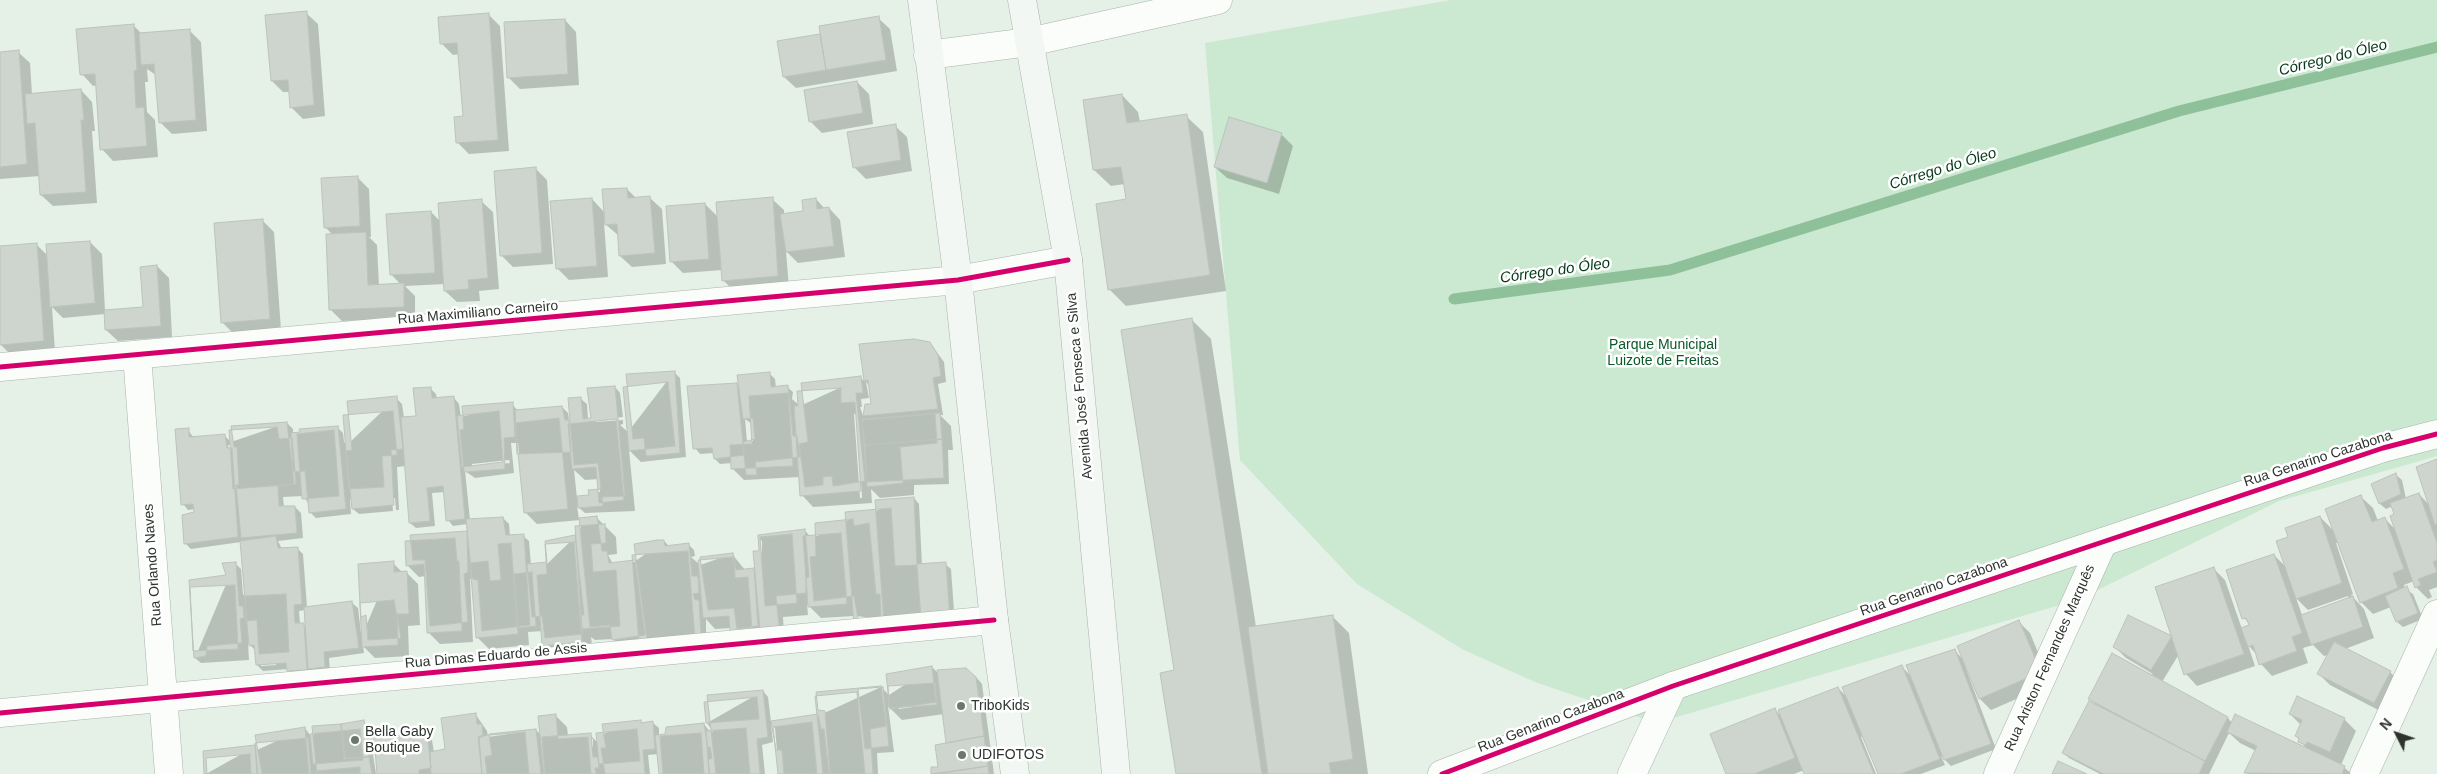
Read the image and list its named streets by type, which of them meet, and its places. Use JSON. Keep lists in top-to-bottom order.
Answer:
{
  "streets": {
    "main road": ["Avenida José Fonseca e Silva"],
    "street": [
      "Rua Maximiliano Carneiro",
      "Rua Genarino Cazabona",
      "Rua Orlando Naves",
      "Rua Dimas Eduardo de Assis",
      "Rua Ariston Fernandes Marquês"
    ]
  },
  "crossings": [
    ["Rua Maximiliano Carneiro", "Avenida José Fonseca e Silva"],
    ["Rua Maximiliano Carneiro", "Rua Orlando Naves"],
    ["Rua Genarino Cazabona", "Rua Ariston Fernandes Marquês"],
    ["Rua Orlando Naves", "Rua Dimas Eduardo de Assis"]
  ],
  "water": ["Córrego do Óleo"],
  "parks": ["Parque Municipal Luizote de Freitas"],
  "places": ["TriboKids", "Bella Gaby Boutique", "UDIFOTOS"],
  "north": "top left"
}
